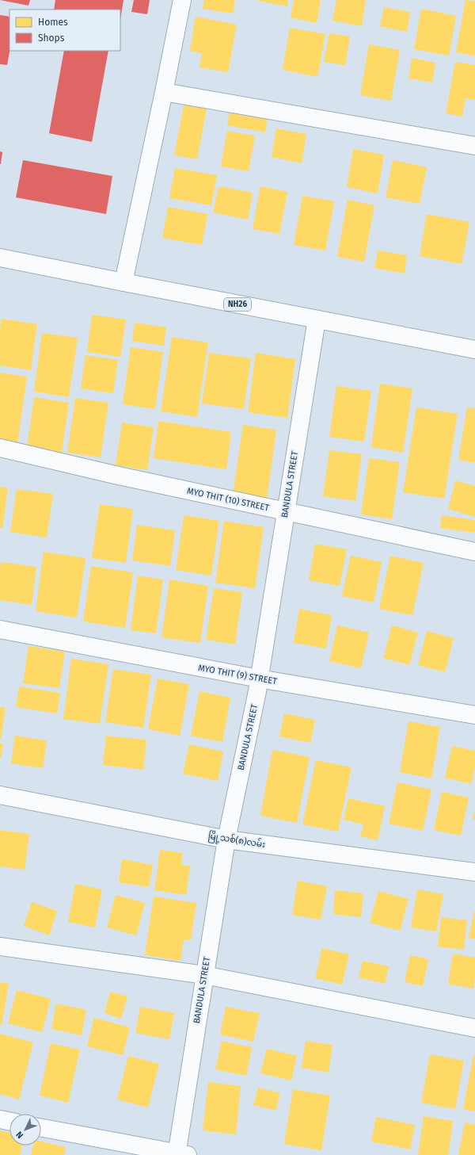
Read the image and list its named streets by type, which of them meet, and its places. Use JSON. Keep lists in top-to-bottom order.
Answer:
{
  "streets": {
    "main road": [
      "NH26",
      "BANDULA STREET",
      "MYO THIT (10) STREET",
      "MYO THIT (9) STREET",
      "မြို့သစ်(၈)လမ်း"
    ]
  },
  "crossings": [
    ["NH26", "BANDULA STREET"],
    ["BANDULA STREET", "MYO THIT (10) STREET"],
    ["BANDULA STREET", "MYO THIT (9) STREET"],
    ["BANDULA STREET", "မြို့သစ်(၈)လမ်း"]
  ],
  "legend": ["Homes", "Shops"],
  "north": "bottom left"
}
